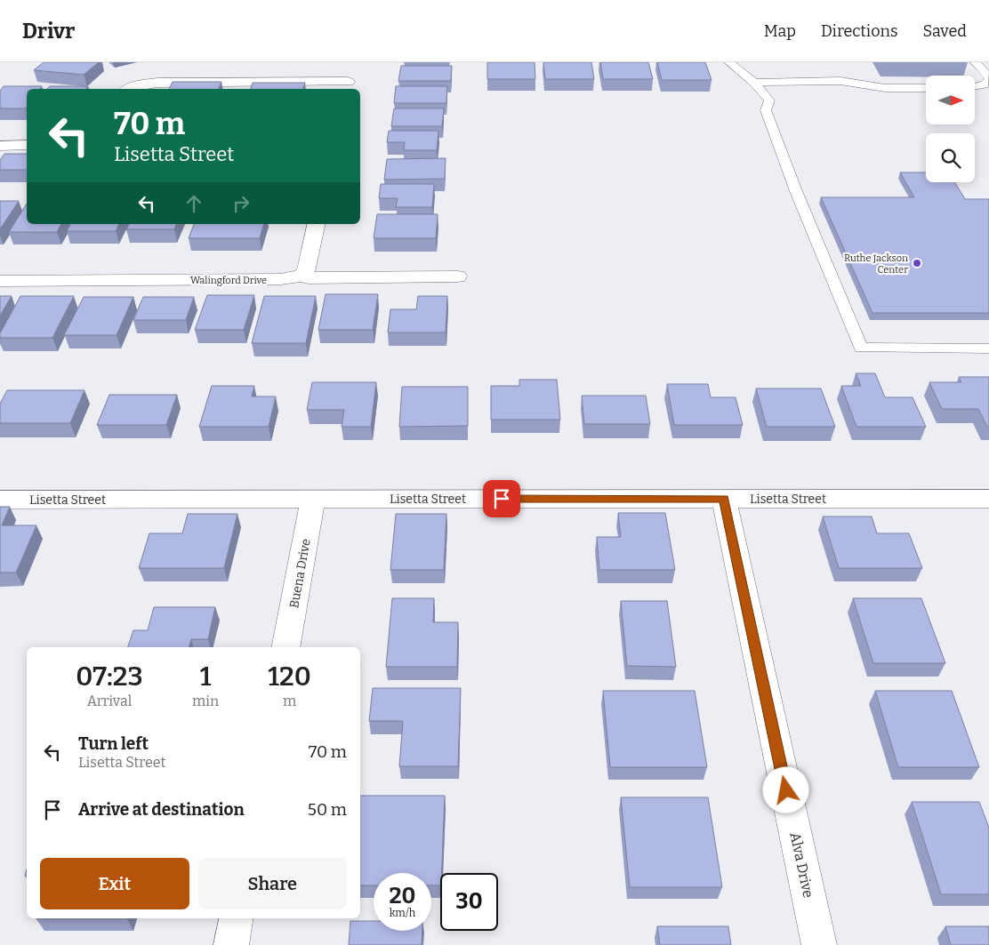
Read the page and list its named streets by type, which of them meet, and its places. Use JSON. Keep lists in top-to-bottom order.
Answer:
{
  "streets": {
    "street": [
      "Walingford Drive",
      "Lisetta Street",
      "Buena Drive",
      "Alva Drive"
    ]
  },
  "crossings": [
    ["Lisetta Street", "Buena Drive"],
    ["Lisetta Street", "Alva Drive"]
  ],
  "places": ["Ruthe Jackson Center"],
  "north": "right",
  "page": {
    "header": "Drivr",
    "nav": ["Map", "Directions", "Saved"],
    "turn": ["70 m", "Lisetta Street"],
    "eta": [
      "07:23",
      "Arrival",
      "1",
      "min",
      "120",
      "m"
    ],
    "list": [
      {
        "name": "Turn left",
        "note": "Lisetta Street",
        "value": "70 m"
      },
      {
        "name": "Arrive at destination",
        "value": "50 m"
      }
    ],
    "buttons": ["Exit", "Share"],
    "speed": "20 km/h",
    "limit": "30"
  }
}
